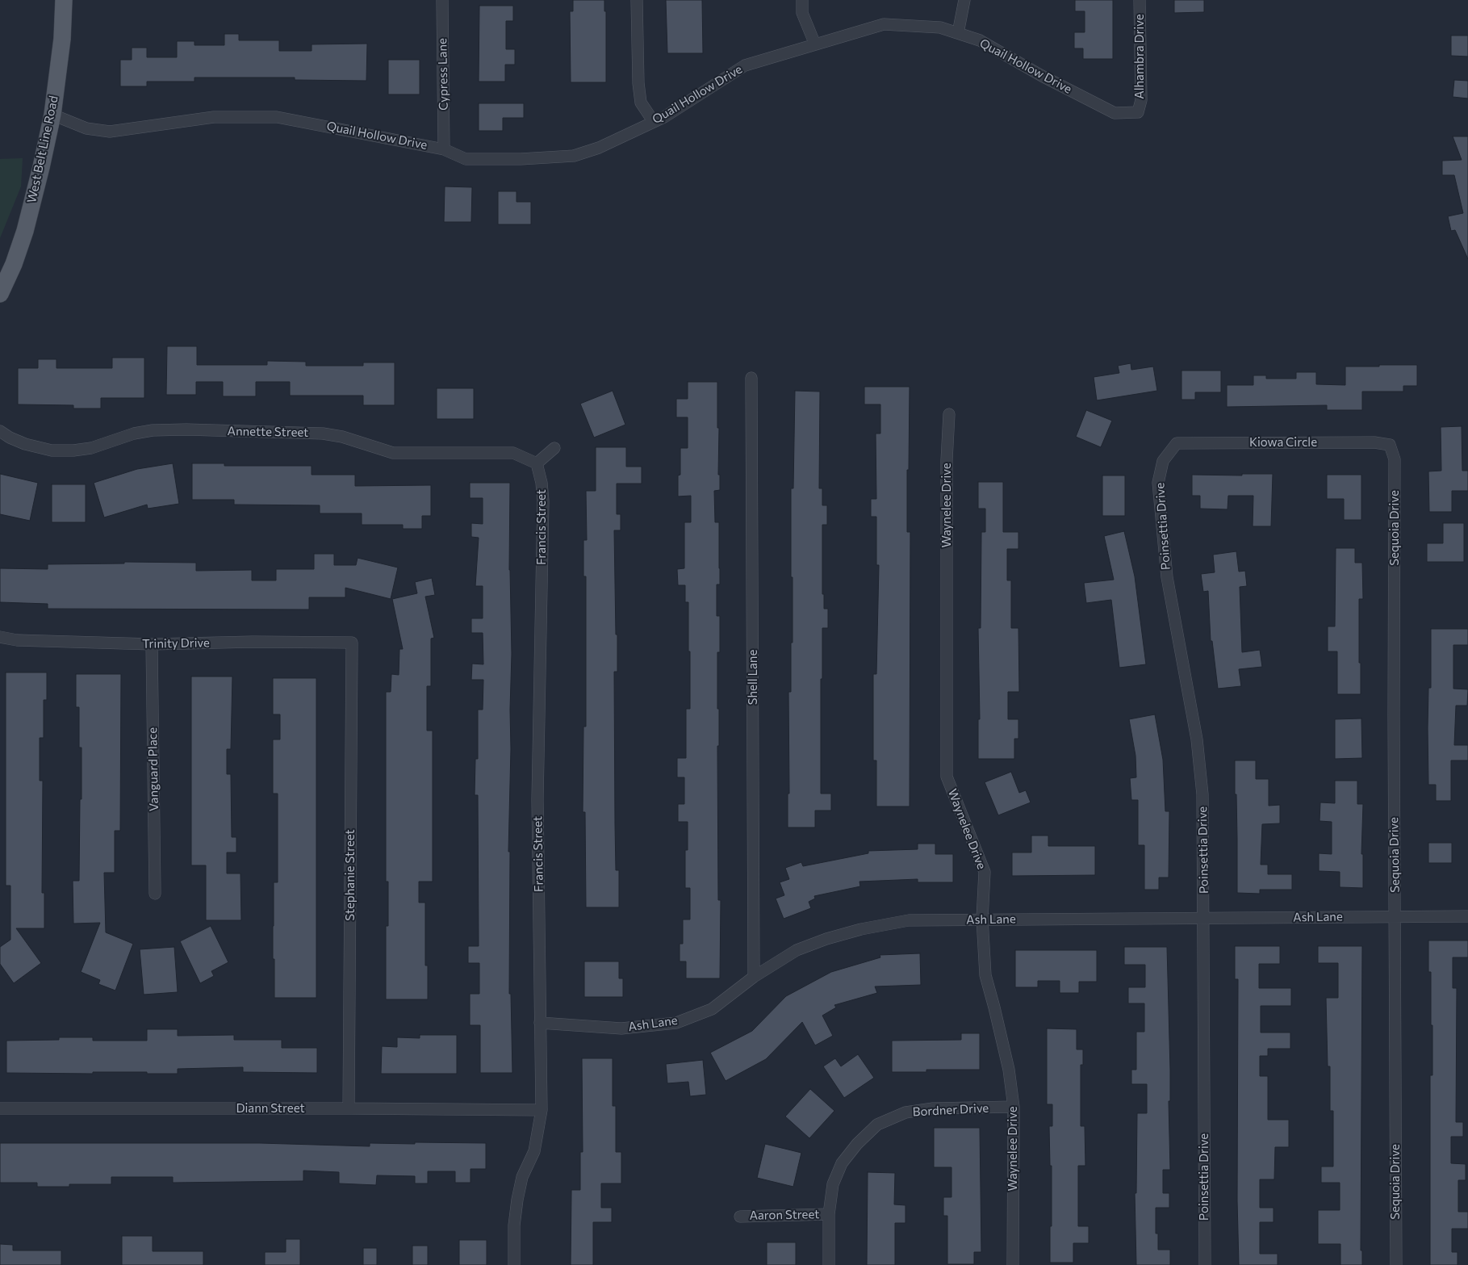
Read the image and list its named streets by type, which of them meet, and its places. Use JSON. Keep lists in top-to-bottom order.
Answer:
{
  "streets": {
    "main road": ["West Belt Line Road"],
    "street": [
      "Alhambra Drive",
      "Quail Hollow Drive",
      "Cypress Lane",
      "Annette Street",
      "Kiowa Circle",
      "Waynelee Drive",
      "Poinsettia Drive",
      "Francis Street",
      "Sequoia Drive",
      "Trinity Drive",
      "Shell Lane",
      "Vanguard Place",
      "Stephanie Street",
      "Ash Lane",
      "Diann Street",
      "Bordner Drive",
      "Aaron Street"
    ]
  },
  "crossings": [
    ["Alhambra Drive", "Quail Hollow Drive"],
    ["Quail Hollow Drive", "Cypress Lane"],
    ["Quail Hollow Drive", "West Belt Line Road"],
    ["Annette Street", "Francis Street"],
    ["Kiowa Circle", "Poinsettia Drive"],
    ["Kiowa Circle", "Sequoia Drive"],
    ["Waynelee Drive", "Ash Lane"],
    ["Waynelee Drive", "Bordner Drive"],
    ["Poinsettia Drive", "Ash Lane"],
    ["Francis Street", "Ash Lane"],
    ["Francis Street", "Diann Street"],
    ["Sequoia Drive", "Ash Lane"],
    ["Trinity Drive", "Vanguard Place"],
    ["Trinity Drive", "Stephanie Street"],
    ["Shell Lane", "Ash Lane"],
    ["Stephanie Street", "Diann Street"],
    ["Bordner Drive", "Aaron Street"]
  ]
}
